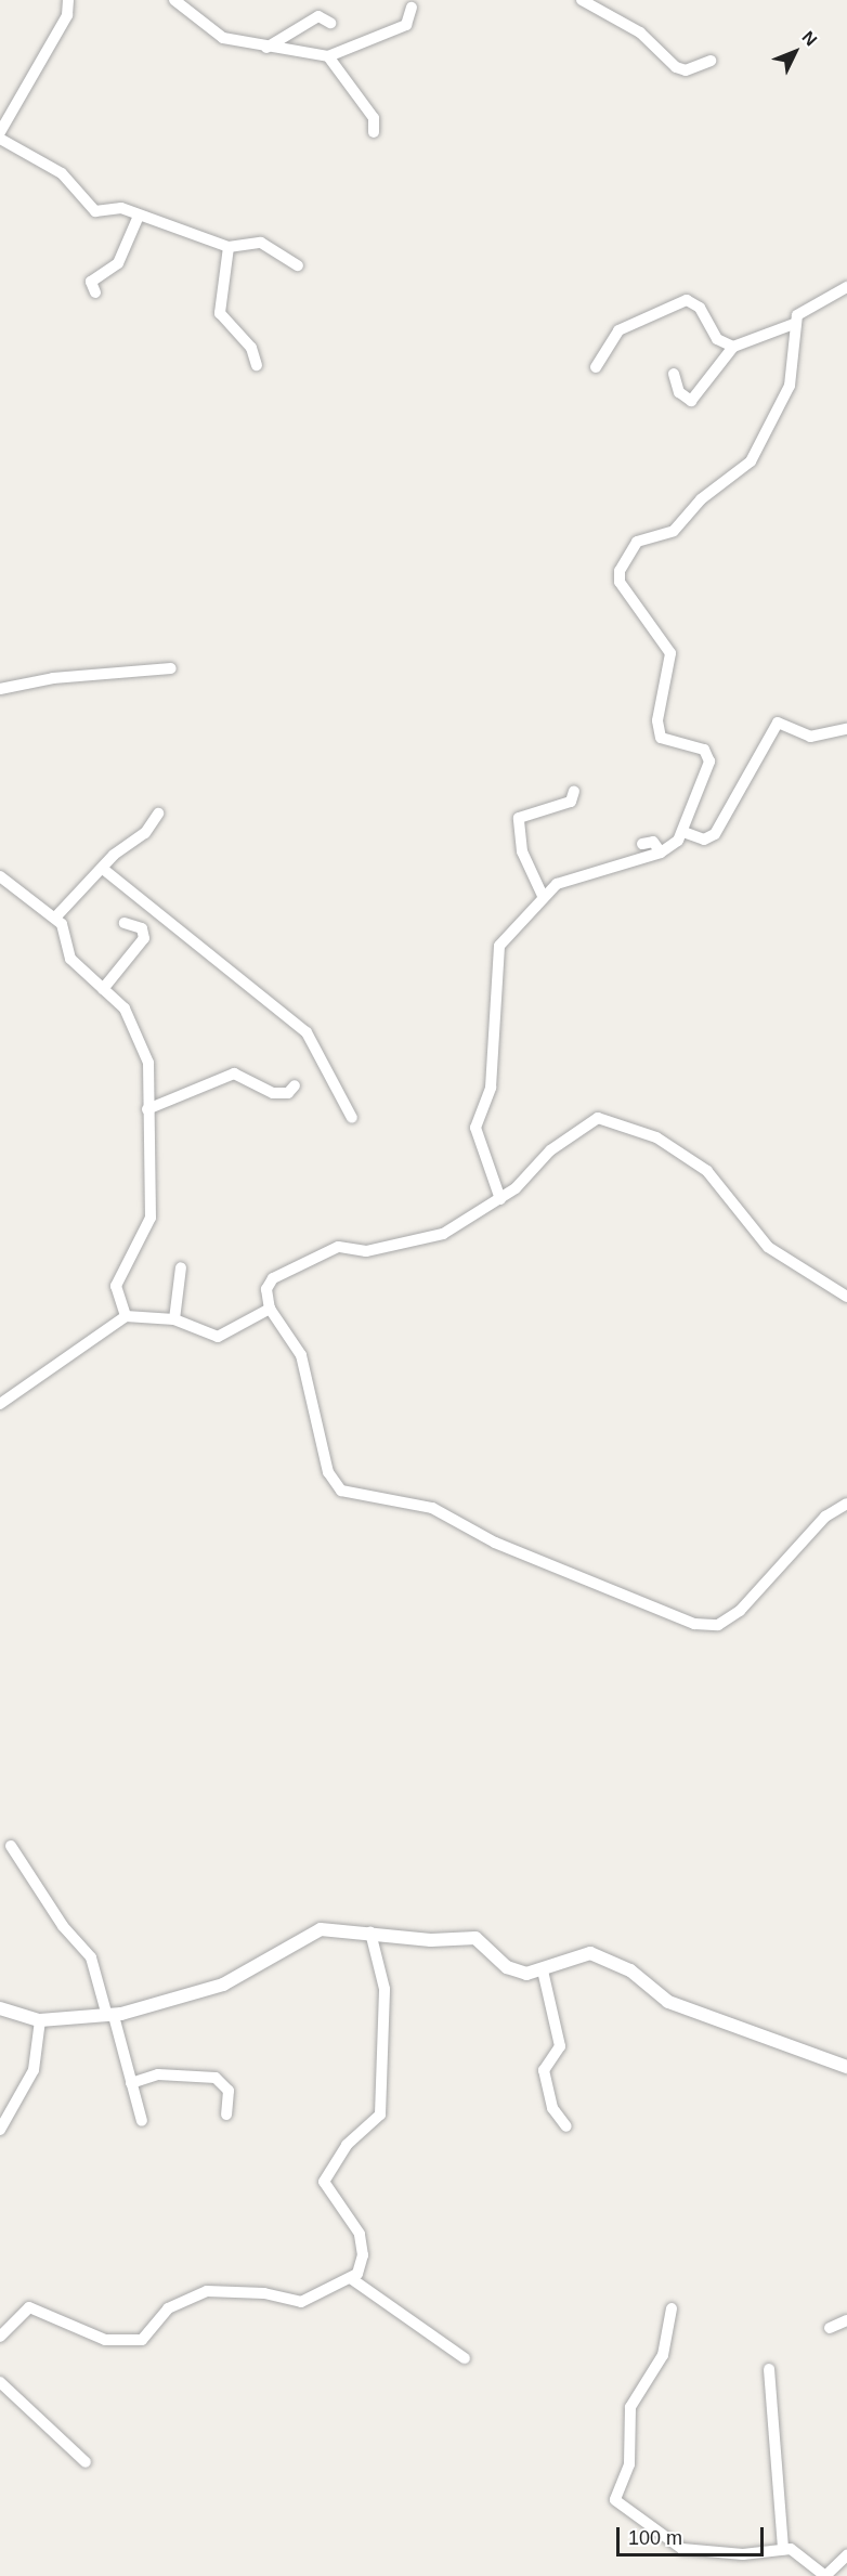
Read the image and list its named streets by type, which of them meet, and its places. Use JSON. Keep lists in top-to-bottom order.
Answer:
{
  "scale_bar": "100 m",
  "north": "top right"
}
